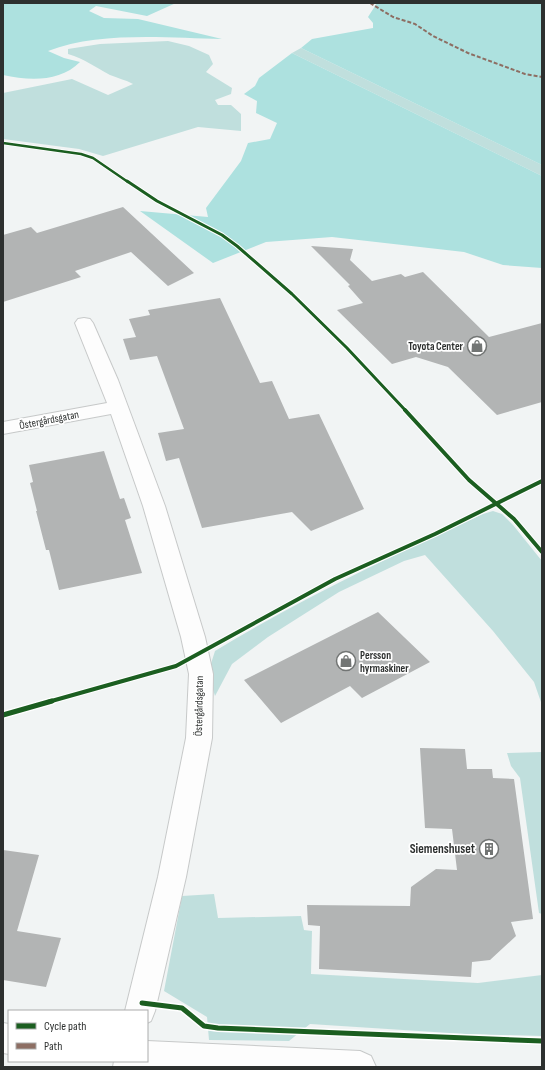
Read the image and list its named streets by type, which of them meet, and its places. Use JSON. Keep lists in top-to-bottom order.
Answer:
{
  "streets": {
    "street": ["Östergårdsgatan"]
  },
  "places": {
    "shop": ["Toyota Center", "Persson hyrmaskiner"],
    "building": ["Siemenshuset"]
  },
  "legend": ["Cycle path", "Path"]
}
